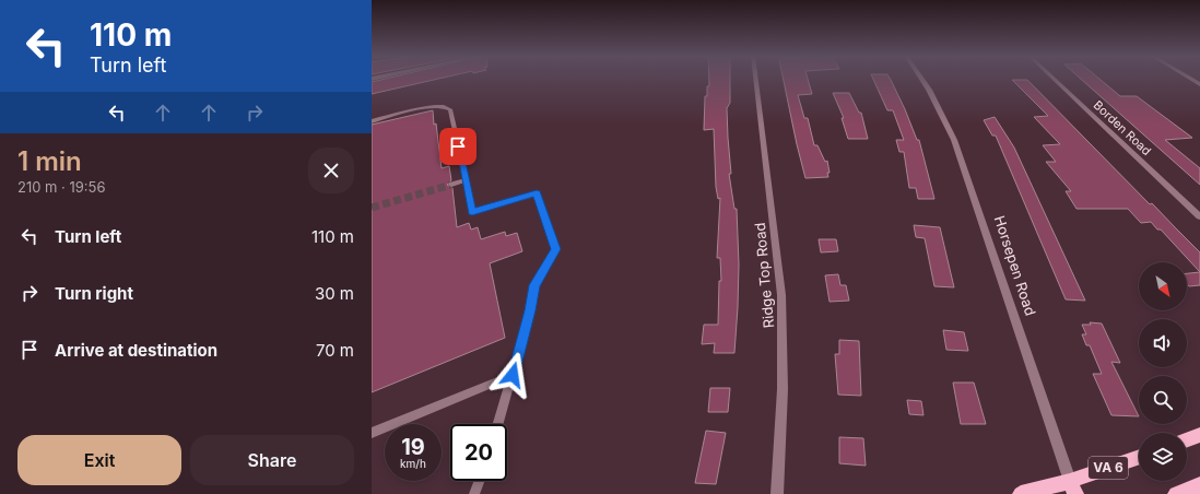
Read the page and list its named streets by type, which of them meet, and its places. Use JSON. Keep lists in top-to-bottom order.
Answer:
{
  "streets": {
    "main road": ["VA 6"],
    "street": ["Borden Road", "Horsepen Road", "Ridge Top Road"]
  },
  "crossings": [
    ["Horsepen Road", "VA 6"]
  ],
  "north": "bottom right",
  "page": {
    "turn": ["110 m", "Turn left"],
    "heading": ["1 min", "210 m · 19:56"],
    "list": [
      {
        "name": "Turn left",
        "value": "110 m"
      },
      {
        "name": "Turn right",
        "value": "30 m"
      },
      {
        "name": "Arrive at destination",
        "value": "70 m"
      }
    ],
    "speed": "19 km/h",
    "limit": "20",
    "buttons": ["Exit", "Share"]
  }
}
